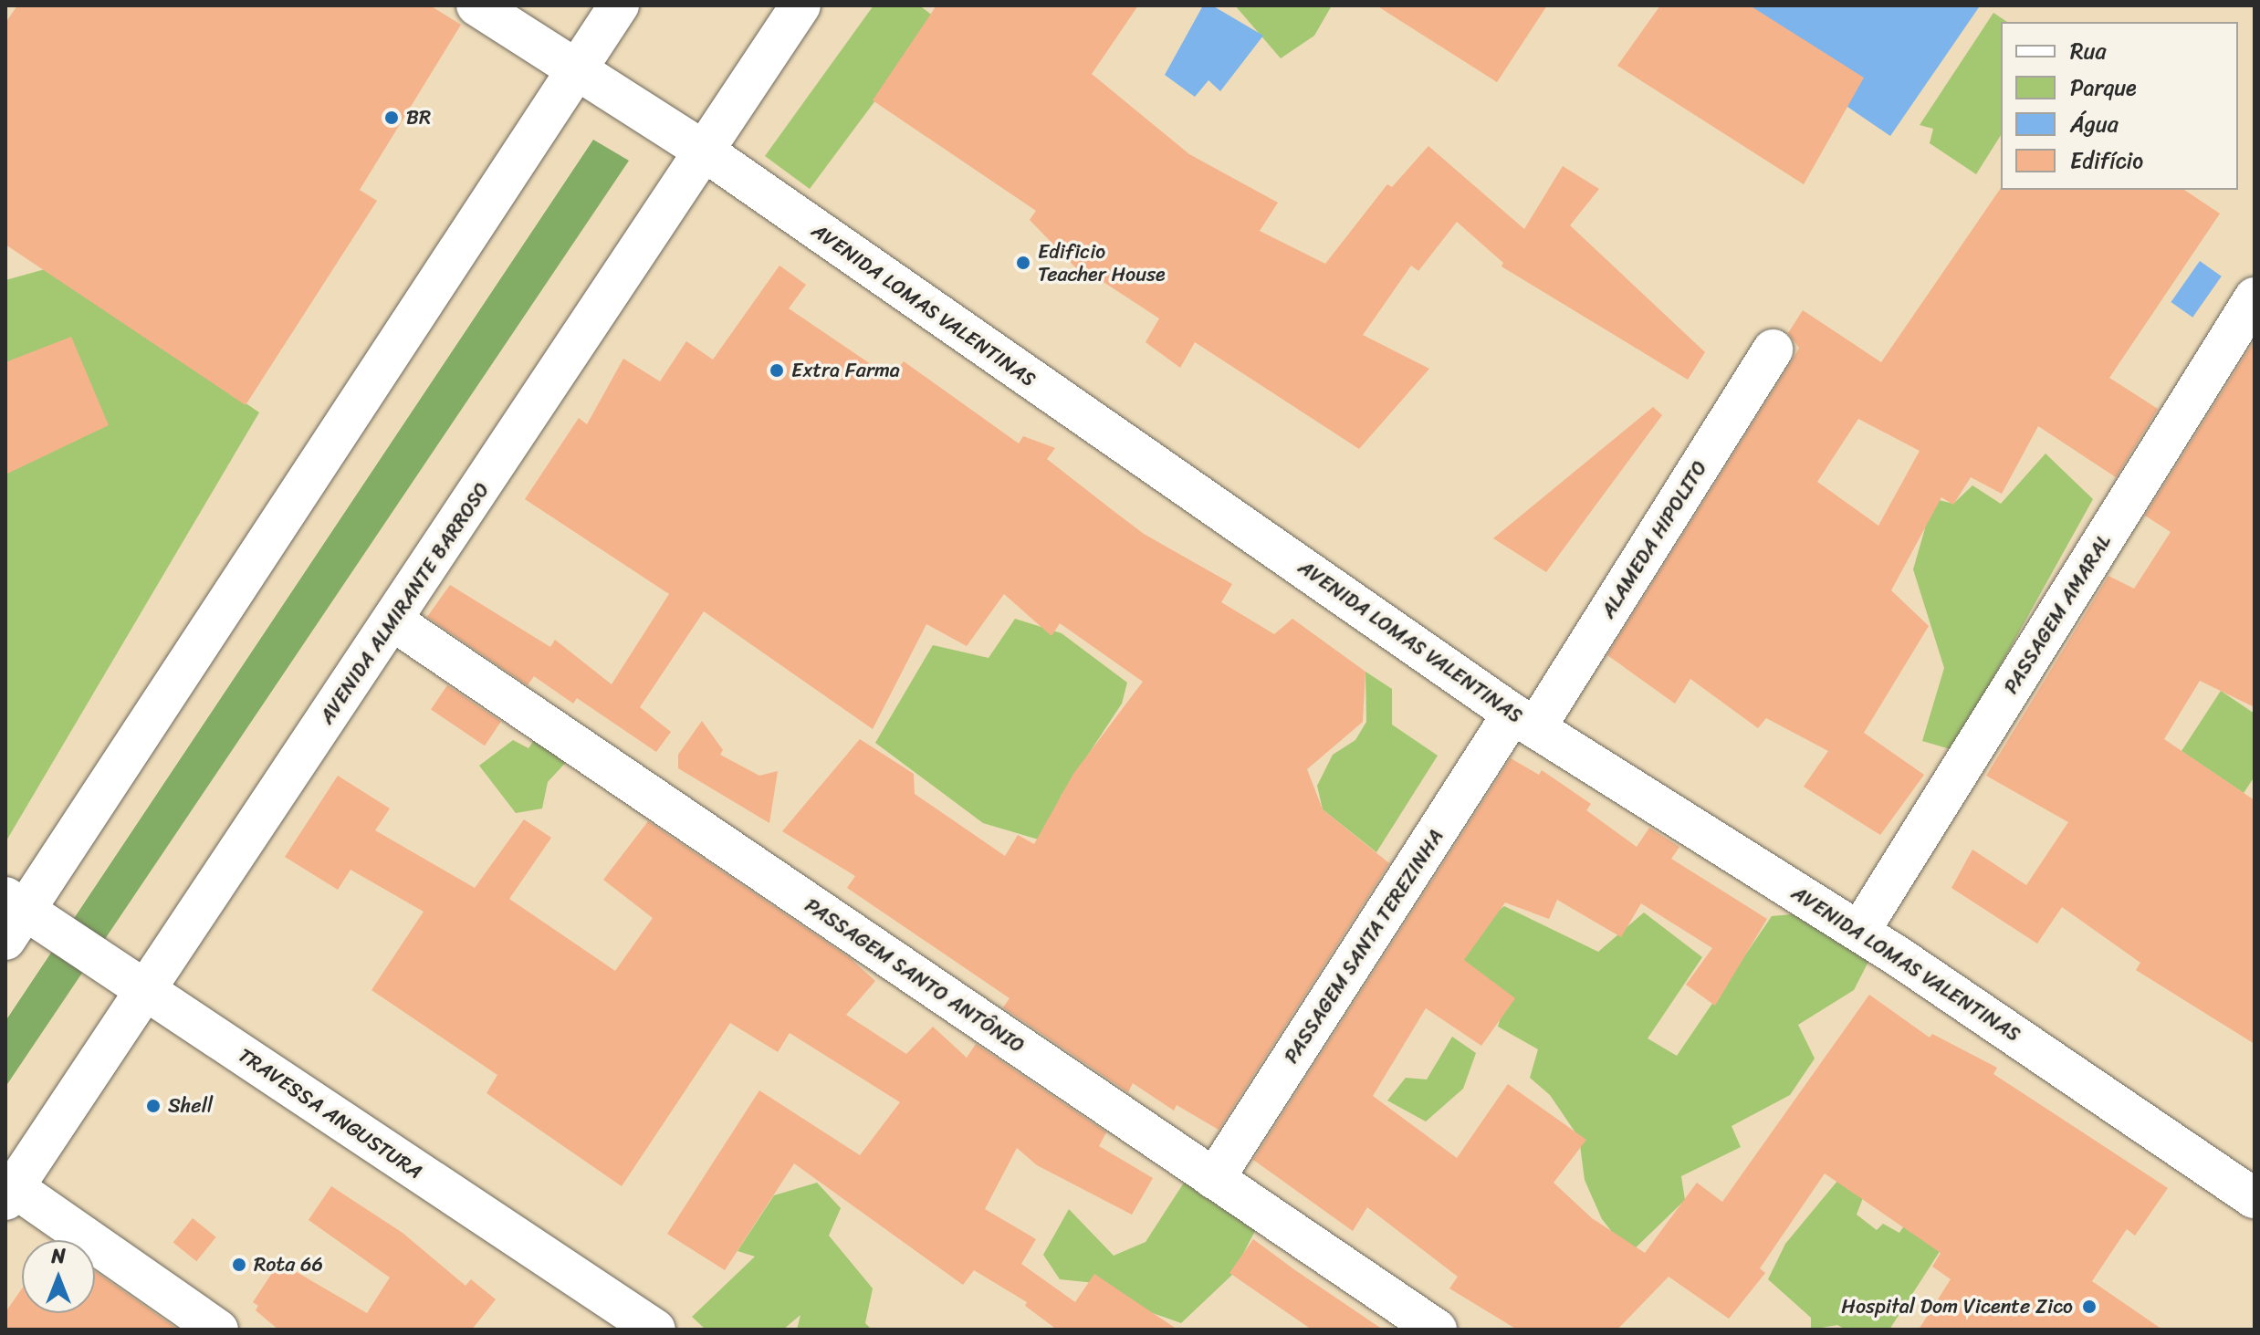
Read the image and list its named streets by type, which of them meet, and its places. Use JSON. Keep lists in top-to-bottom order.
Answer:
{
  "streets": {
    "main road": [
      "AVENIDA LOMAS VALENTINAS",
      "ALAMEDA HIPOLITO",
      "AVENIDA ALMIRANTE BARROSO",
      "PASSAGEM AMARAL",
      "PASSAGEM SANTA TEREZINHA",
      "PASSAGEM SANTO ANTÔNIO",
      "TRAVESSA ANGUSTURA"
    ]
  },
  "crossings": [
    ["AVENIDA LOMAS VALENTINAS", "ALAMEDA HIPOLITO"],
    ["AVENIDA LOMAS VALENTINAS", "AVENIDA ALMIRANTE BARROSO"],
    ["AVENIDA LOMAS VALENTINAS", "PASSAGEM AMARAL"],
    ["AVENIDA LOMAS VALENTINAS", "PASSAGEM SANTA TEREZINHA"],
    ["ALAMEDA HIPOLITO", "PASSAGEM SANTA TEREZINHA"],
    ["AVENIDA ALMIRANTE BARROSO", "PASSAGEM SANTO ANTÔNIO"],
    ["AVENIDA ALMIRANTE BARROSO", "TRAVESSA ANGUSTURA"],
    ["PASSAGEM SANTA TEREZINHA", "PASSAGEM SANTO ANTÔNIO"]
  ],
  "places": [
    "BR",
    "Edificio Teacher House",
    "Extra Farma",
    "Shell",
    "Rota 66",
    "Hospital Dom Vicente Zico"
  ],
  "legend": [
    "Rua",
    "Parque",
    "Água",
    "Edifício"
  ],
  "north": "top"
}
